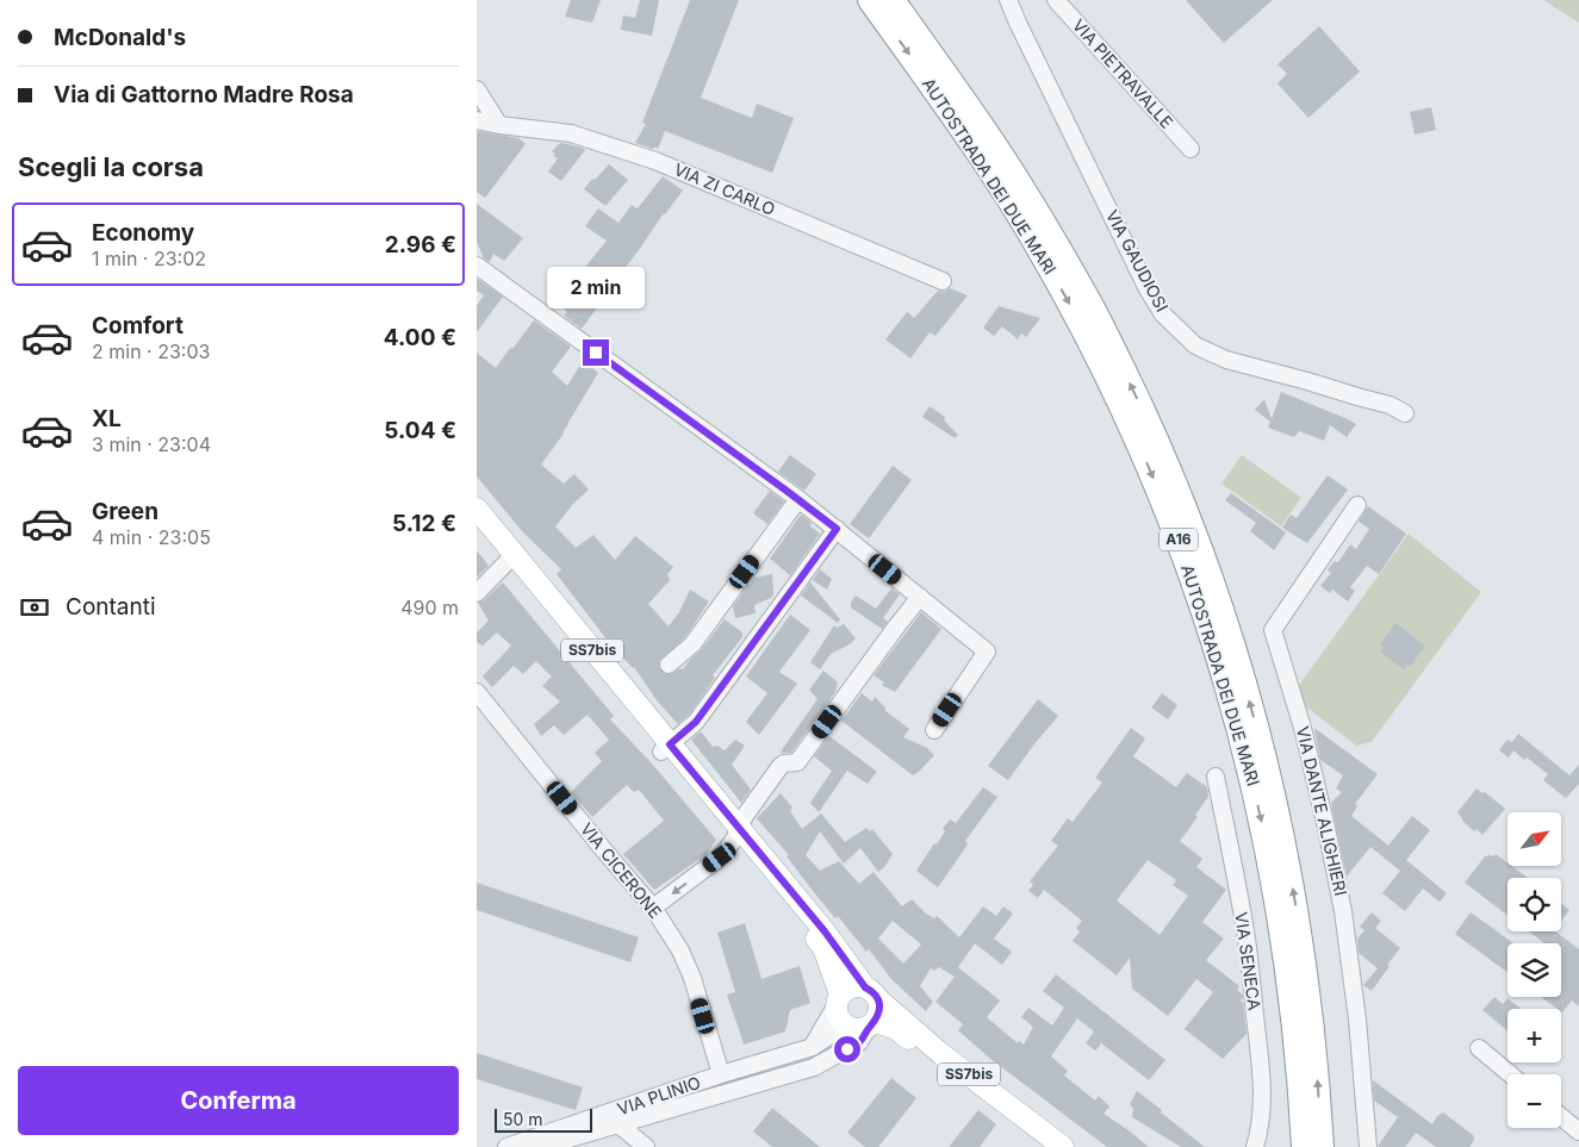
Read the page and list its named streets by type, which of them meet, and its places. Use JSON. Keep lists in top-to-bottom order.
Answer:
{
  "streets": {
    "highway": ["AUTOSTRADA DEI DUE MARI", "A16"],
    "main road": ["SS7bis"],
    "street": [
      "VIA PIETRAVALLE",
      "VIA ZI CARLO",
      "VIA GAUDIOSI",
      "VIA DANTE ALIGHIERI",
      "VIA CICERONE",
      "VIA SENECA",
      "VIA PLINIO"
    ]
  },
  "crossings": [
    ["SS7bis", "VIA PLINIO"],
    ["VIA CICERONE", "VIA PLINIO"]
  ],
  "scale_bar": "50 m",
  "north": "top right",
  "page": {
    "banner": ["McDonald's", "Via di Gattorno Madre Rosa"],
    "heading": "Scegli la corsa",
    "list": [
      {
        "name": "Economy",
        "note": "1 min · 23:02",
        "value": "2.96 €"
      },
      {
        "name": "Comfort",
        "note": "2 min · 23:03",
        "value": "4.00 €"
      },
      {
        "name": "XL",
        "note": "3 min · 23:04",
        "value": "5.04 €"
      },
      {
        "name": "Green",
        "note": "4 min · 23:05",
        "value": "5.12 €"
      }
    ],
    "bubble": "2 min",
    "pay": ["Contanti", "490 m"],
    "map_buttons": ["+", "−"],
    "buttons": "Conferma",
    "scale": "50 m"
  }
}
